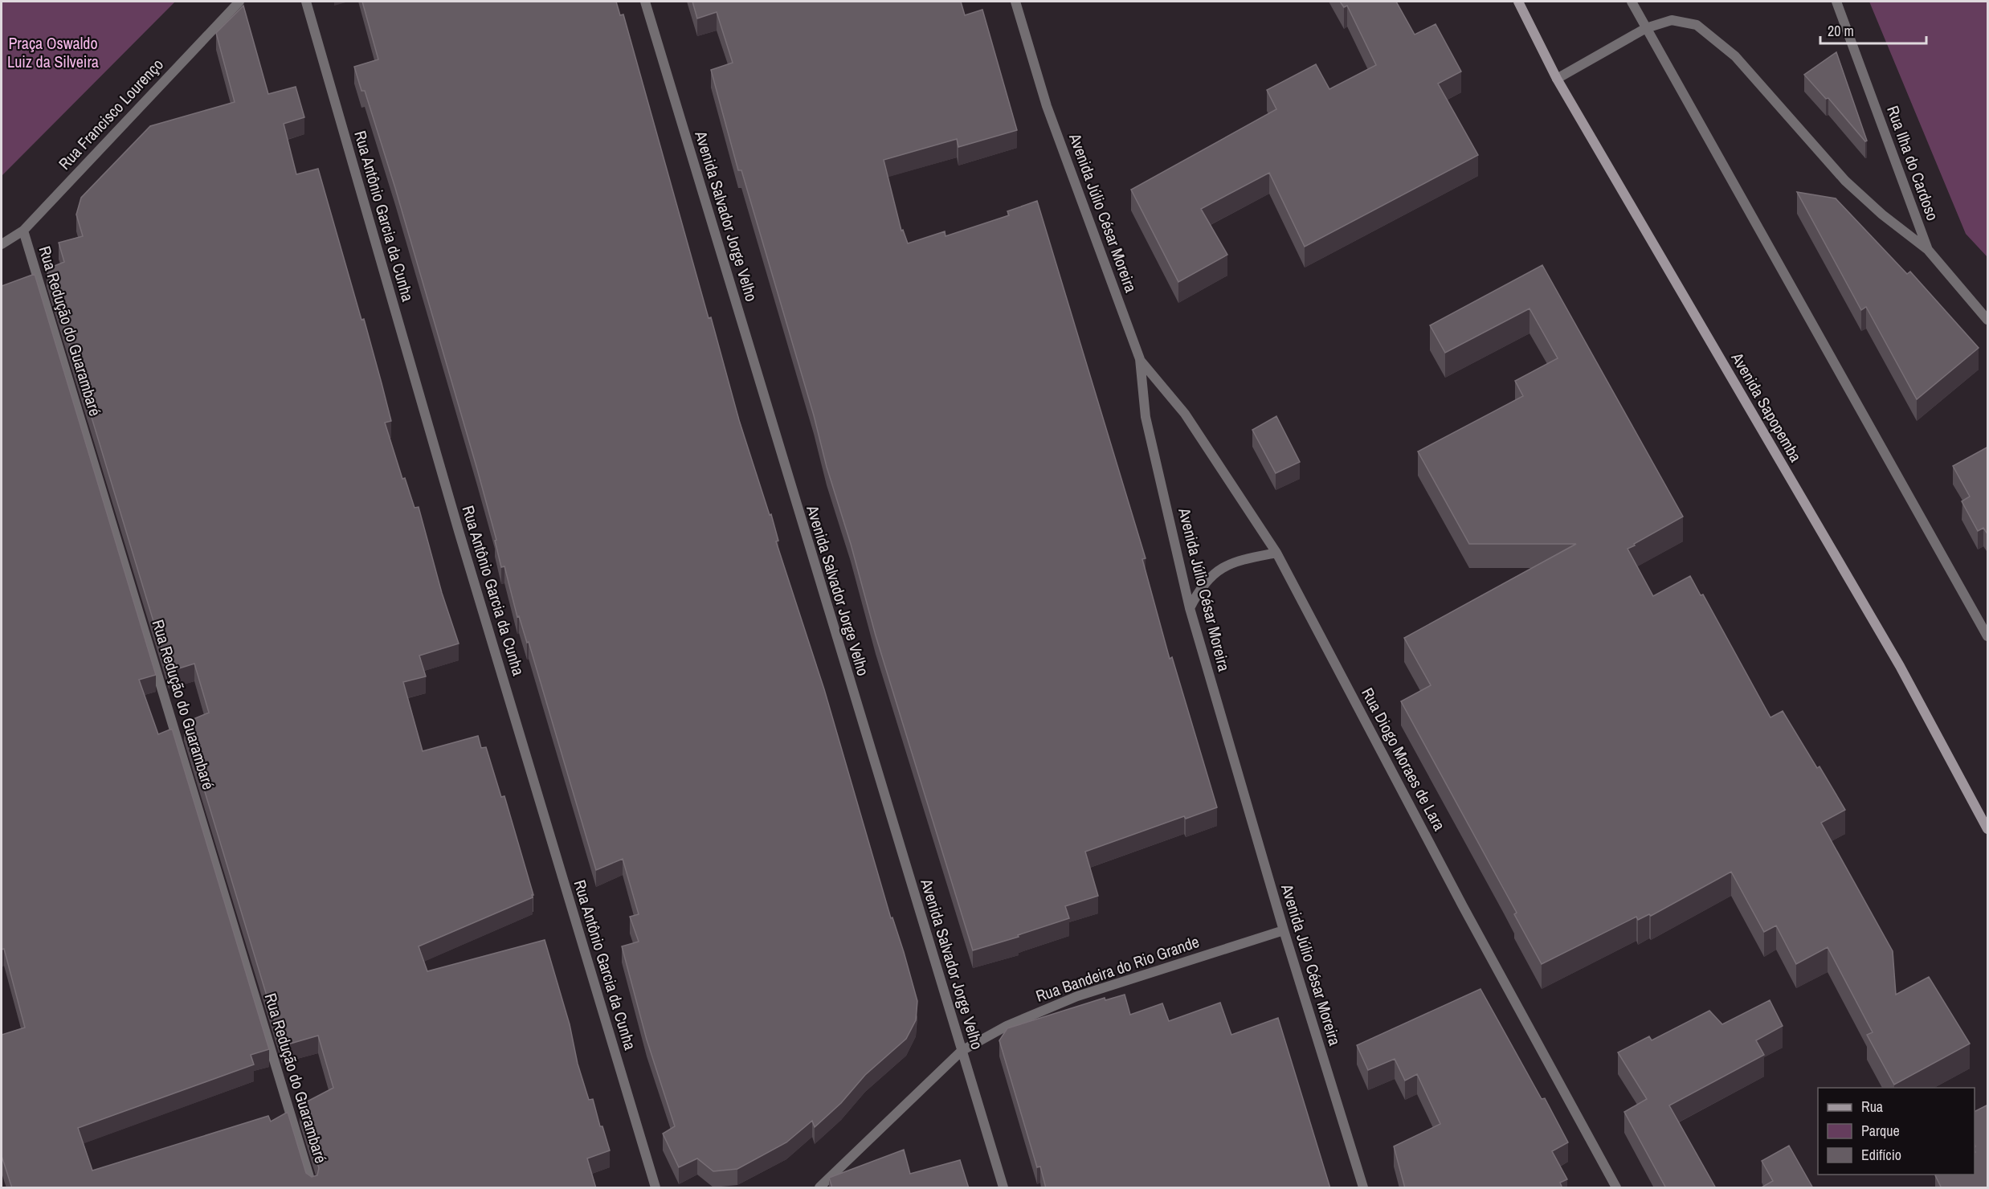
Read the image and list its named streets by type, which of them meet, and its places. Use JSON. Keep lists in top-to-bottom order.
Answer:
{
  "streets": {
    "main road": ["Avenida Sapopemba"],
    "street": [
      "Rua Francisco Lourenço",
      "Rua Ilha do Cardoso",
      "Avenida Júlio César Moreira",
      "Rua Antônio Garcia da Cunha",
      "Avenida Salvador Jorge Velho",
      "Rua Redução do Guarambaré",
      "Rua Diogo Moraes de Lara",
      "Rua Bandeira do Rio Grande"
    ]
  },
  "crossings": [
    ["Rua Francisco Lourenço", "Rua Redução do Guarambaré"],
    ["Avenida Júlio César Moreira", "Rua Diogo Moraes de Lara"],
    ["Avenida Júlio César Moreira", "Rua Bandeira do Rio Grande"],
    ["Avenida Salvador Jorge Velho", "Rua Bandeira do Rio Grande"]
  ],
  "parks": ["Praça Oswaldo Luiz da Silveira"],
  "legend": ["Rua", "Parque", "Edifício"],
  "scale_bar": "20 m"
}
